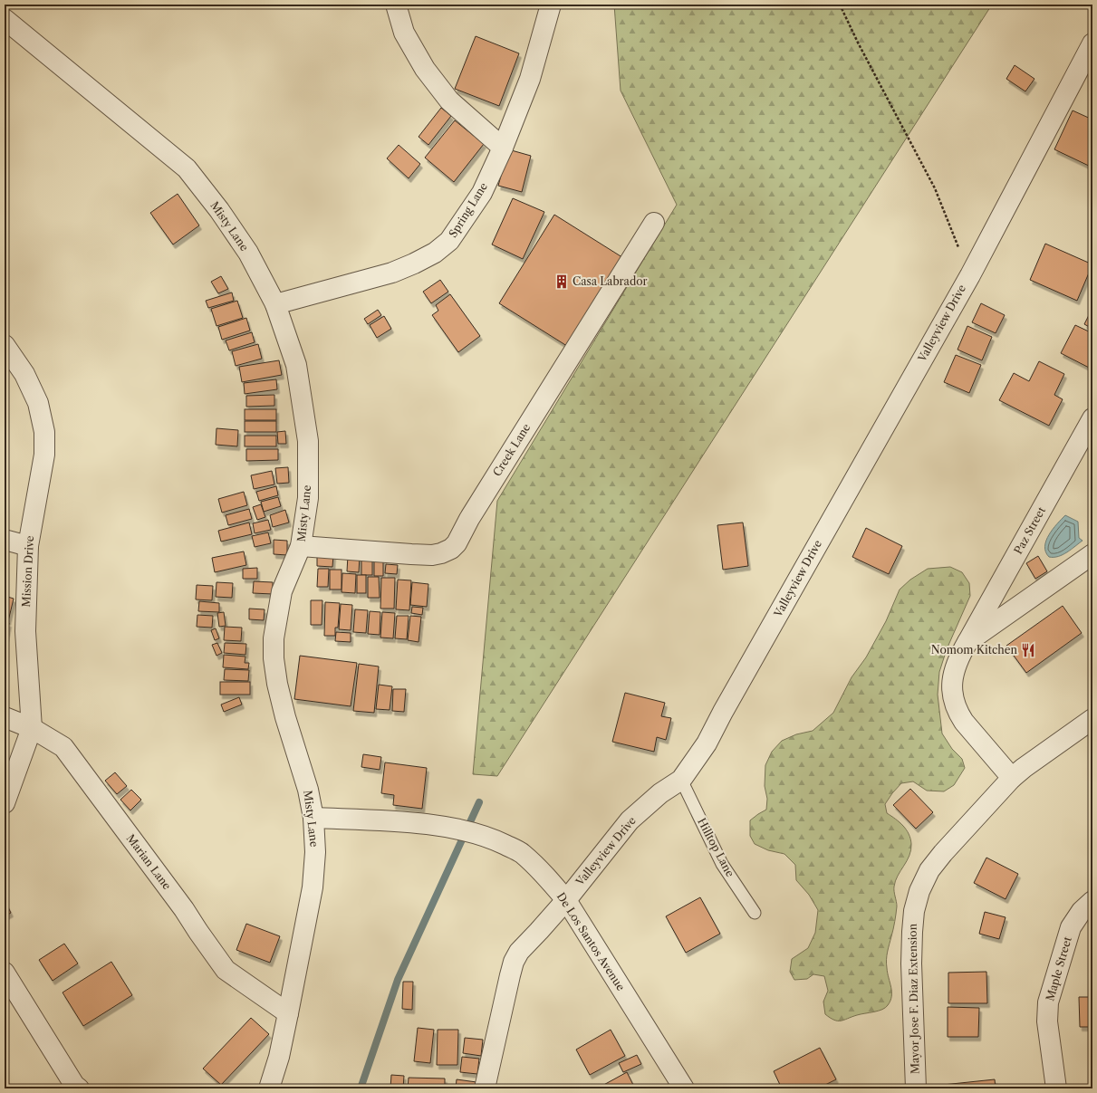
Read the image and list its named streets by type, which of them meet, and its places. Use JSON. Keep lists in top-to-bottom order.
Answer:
{
  "streets": {
    "street": [
      "Spring Lane",
      "Misty Lane",
      "Valleyview Drive",
      "Creek Lane",
      "Paz Street",
      "Mission Drive",
      "Marian Lane",
      "De Los Santos Avenue",
      "Maple Street",
      "Mayor Jose F. Diaz Extension"
    ],
    "lane": ["Hilltop Lane"]
  },
  "crossings": [
    ["Spring Lane", "Misty Lane"],
    ["Misty Lane", "Creek Lane"],
    ["Misty Lane", "Marian Lane"],
    ["Misty Lane", "De Los Santos Avenue"],
    ["Valleyview Drive", "Hilltop Lane"],
    ["Valleyview Drive", "De Los Santos Avenue"],
    ["Mission Drive", "Marian Lane"]
  ],
  "places": {
    "building": ["Casa Labrador"],
    "restaurant": ["Nomom Kitchen"]
  }
}
